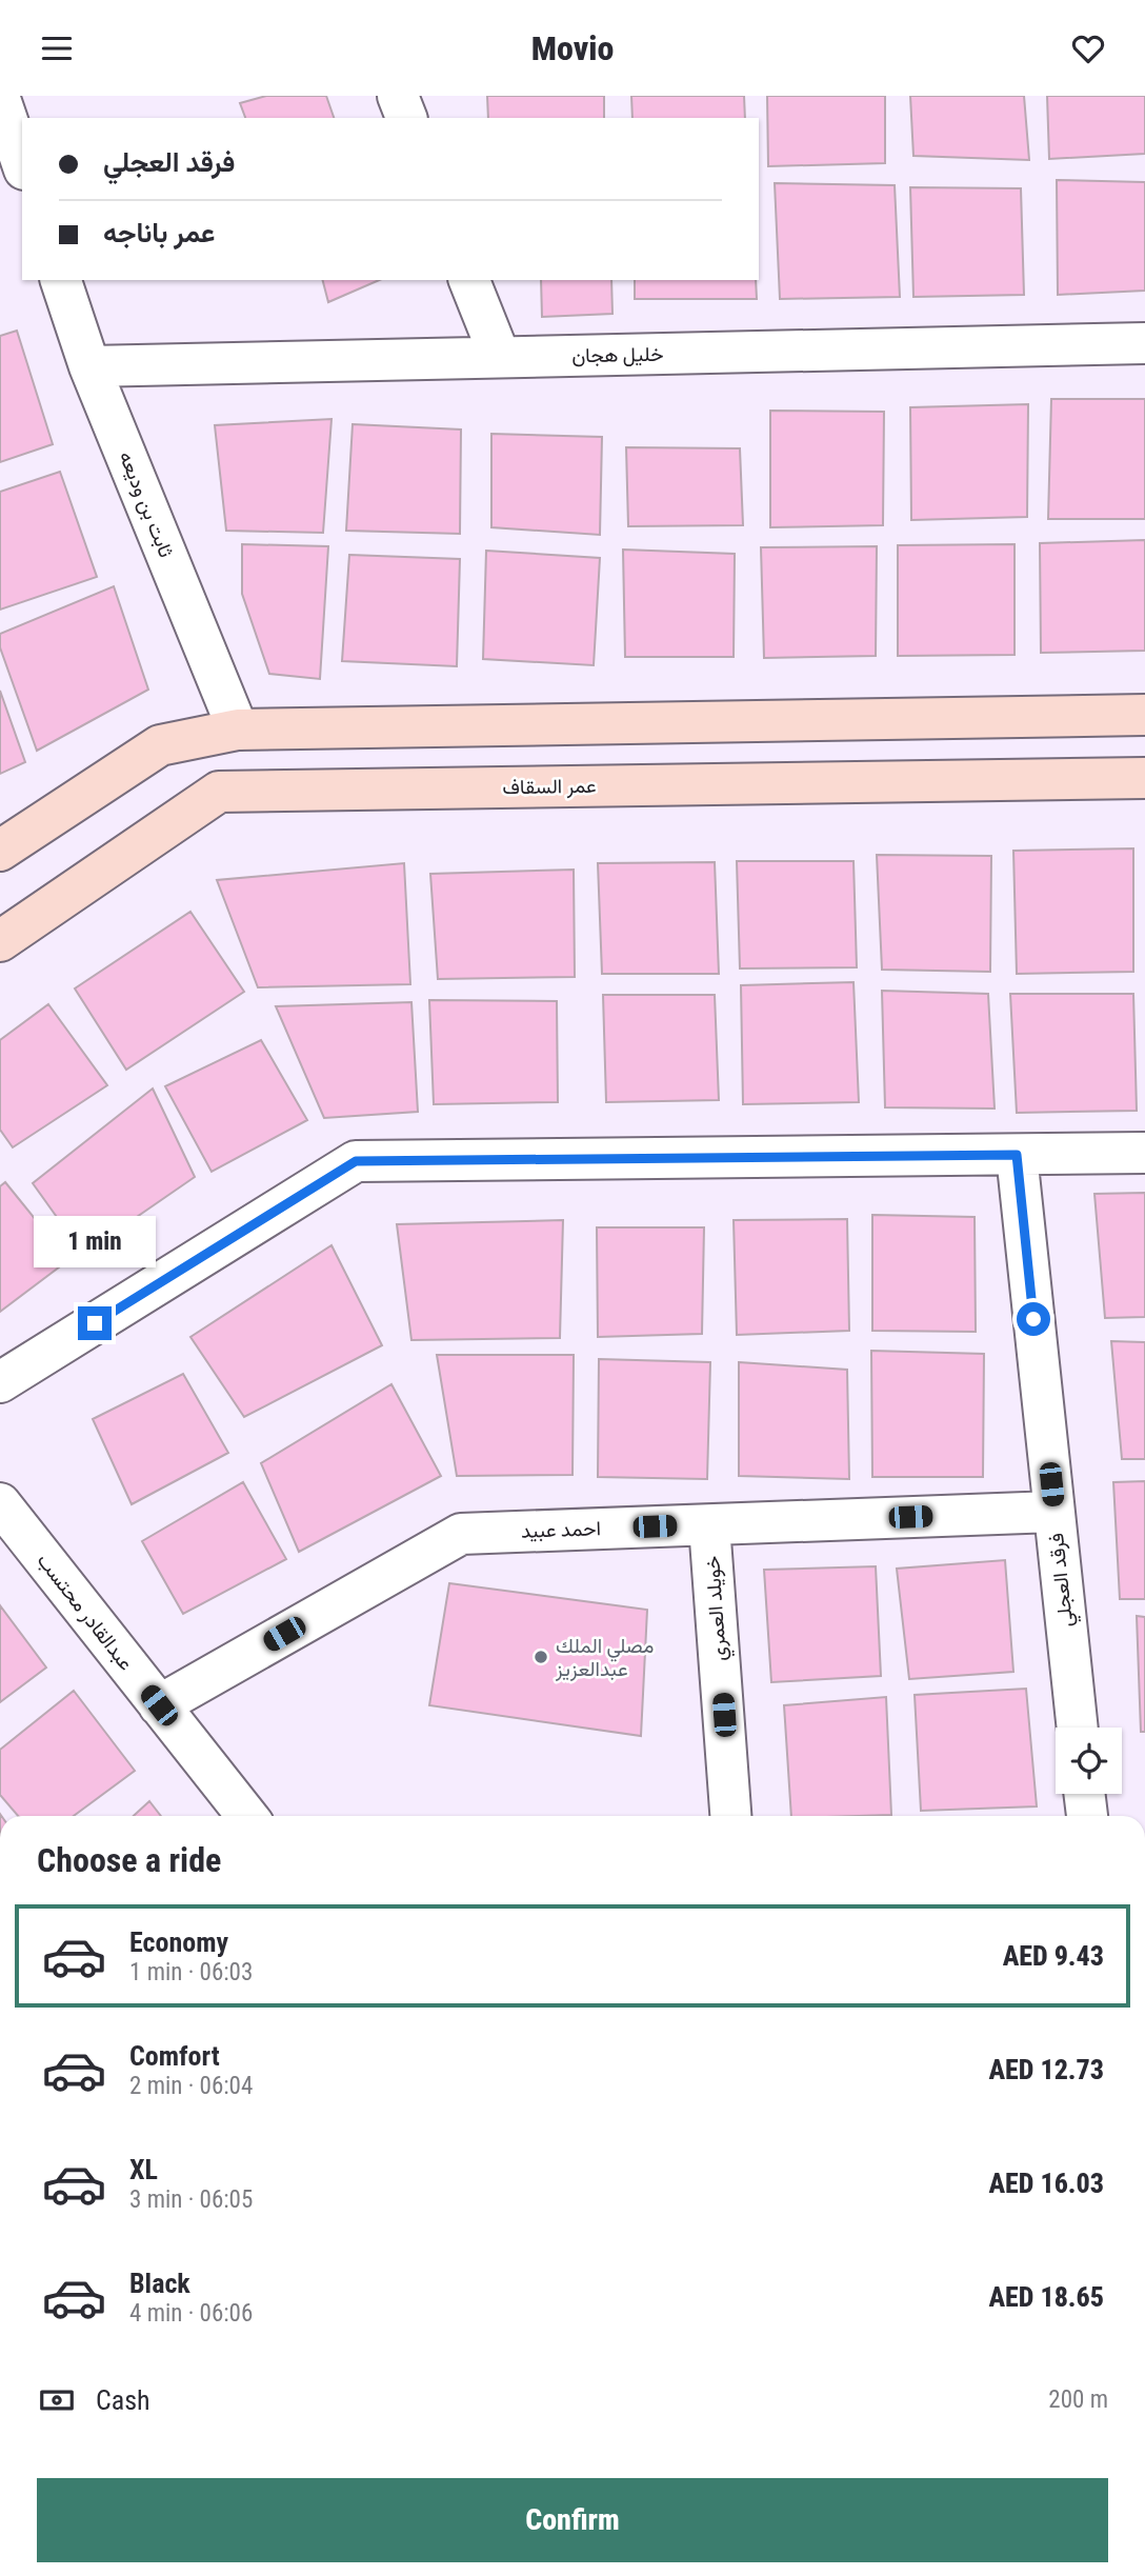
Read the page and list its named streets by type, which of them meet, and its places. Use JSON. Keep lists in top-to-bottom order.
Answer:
{
  "streets": {
    "street": [
      "خليل هجان",
      "ثابت بن وديعه",
      "عمر السقاف",
      "احمد عبيد",
      "فرقد العجلي",
      "خويلد العمري",
      "عبدالقادر محتسب"
    ]
  },
  "crossings": [
    ["خليل هجان", "ثابت بن وديعه"],
    ["احمد عبيد", "فرقد العجلي"],
    ["احمد عبيد", "خويلد العمري"],
    ["احمد عبيد", "عبدالقادر محتسب"]
  ],
  "places": ["مصلي الملك عبدالعزيز"],
  "page": {
    "header": "Movio",
    "banner": ["فرقد العجلي", "عمر باناجه"],
    "bubble": "1 min",
    "heading": "Choose a ride",
    "list": [
      {
        "name": "Economy",
        "note": "1 min · 06:03",
        "value": "AED 9.43"
      },
      {
        "name": "Comfort",
        "note": "2 min · 06:04",
        "value": "AED 12.73"
      },
      {
        "name": "XL",
        "note": "3 min · 06:05",
        "value": "AED 16.03"
      },
      {
        "name": "Black",
        "note": "4 min · 06:06",
        "value": "AED 18.65"
      }
    ],
    "pay": ["Cash", "200 m"],
    "buttons": "Confirm"
  }
}
